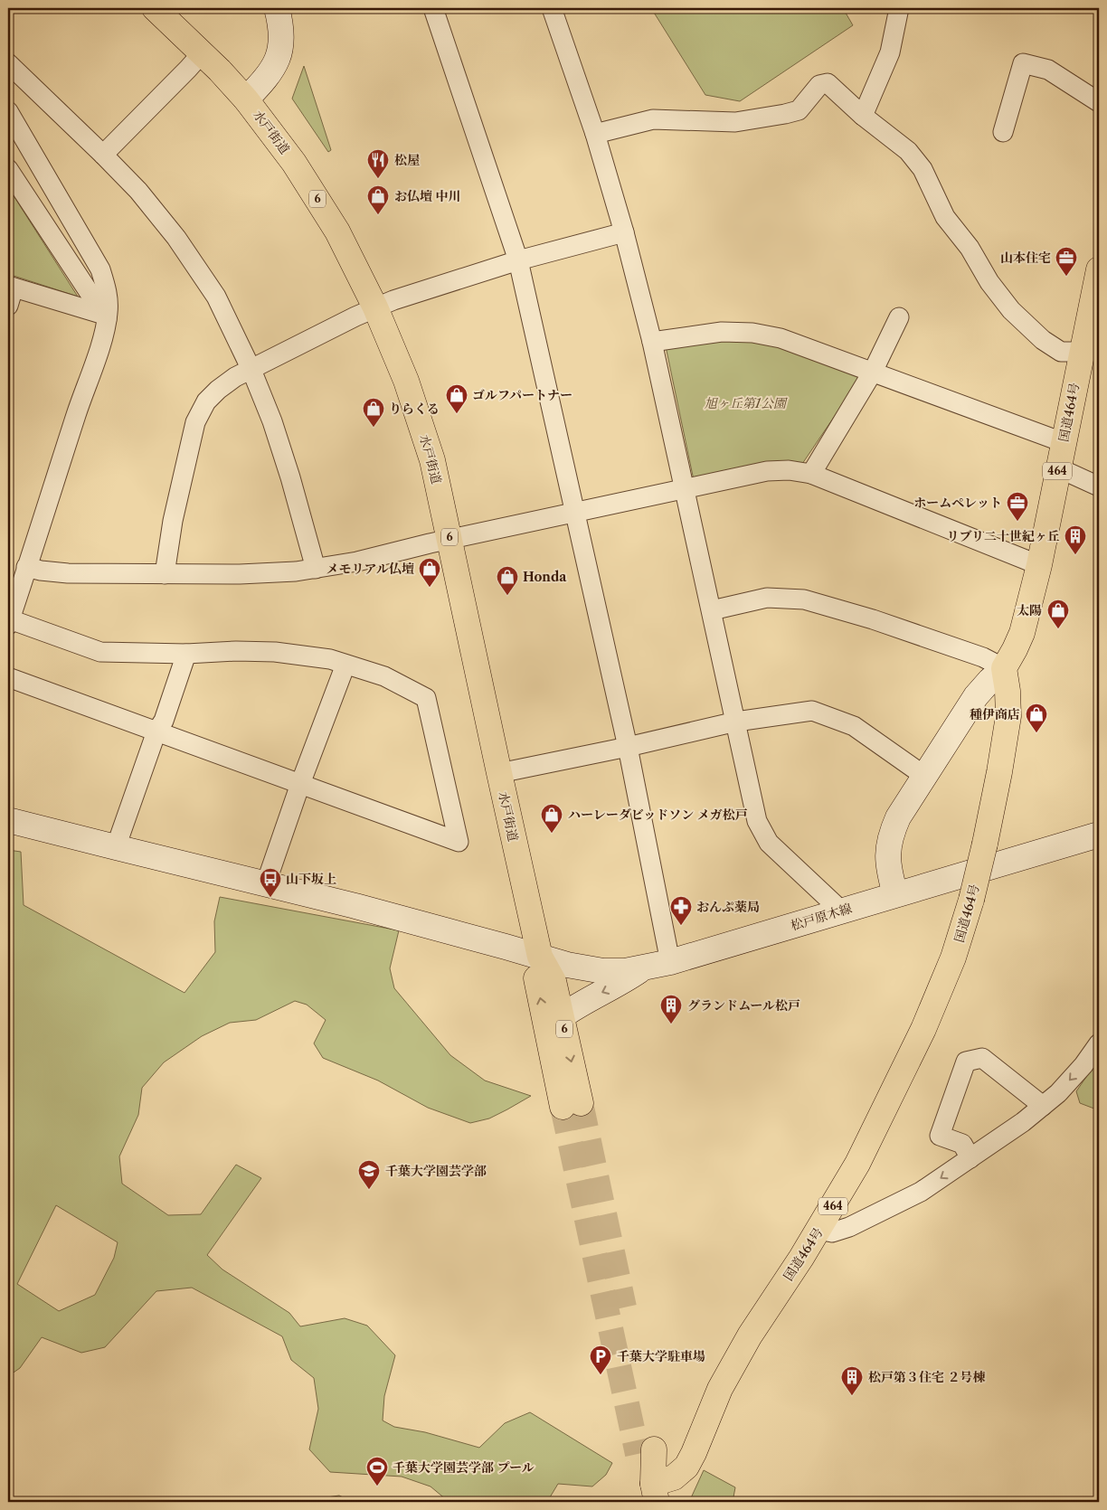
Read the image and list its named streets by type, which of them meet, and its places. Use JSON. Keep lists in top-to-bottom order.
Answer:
{
  "streets": {
    "highway": [
      "水戸街道",
      "6",
      "国道464号",
      "464"
    ],
    "street": ["松戸原木線"]
  },
  "crossings": [
    ["水戸街道", "松戸原木線"]
  ],
  "parks": ["旭ヶ丘第1公園"],
  "places": {
    "restaurant": ["松屋"],
    "shop": [
      "お仏壇 中川",
      "ゴルフパートナー",
      "りらくる",
      "メモリアル仏壇",
      "Honda",
      "太陽",
      "種伊商店",
      "ハーレーダビッドソン メガ松戸"
    ],
    "office": ["山本住宅", "ホームペレット"],
    "building": ["リブリ二十世紀ヶ丘", "グランドムール松戸", "松戸第３住宅 ２号棟"],
    "bus stop": ["山下坂上"],
    "pharmacy": ["おんぷ薬局"],
    "school or university": ["千葉大学園芸学部"],
    "parking": ["千葉大学駐車場"],
    "sports": ["千葉大学園芸学部 プール"]
  }
}
